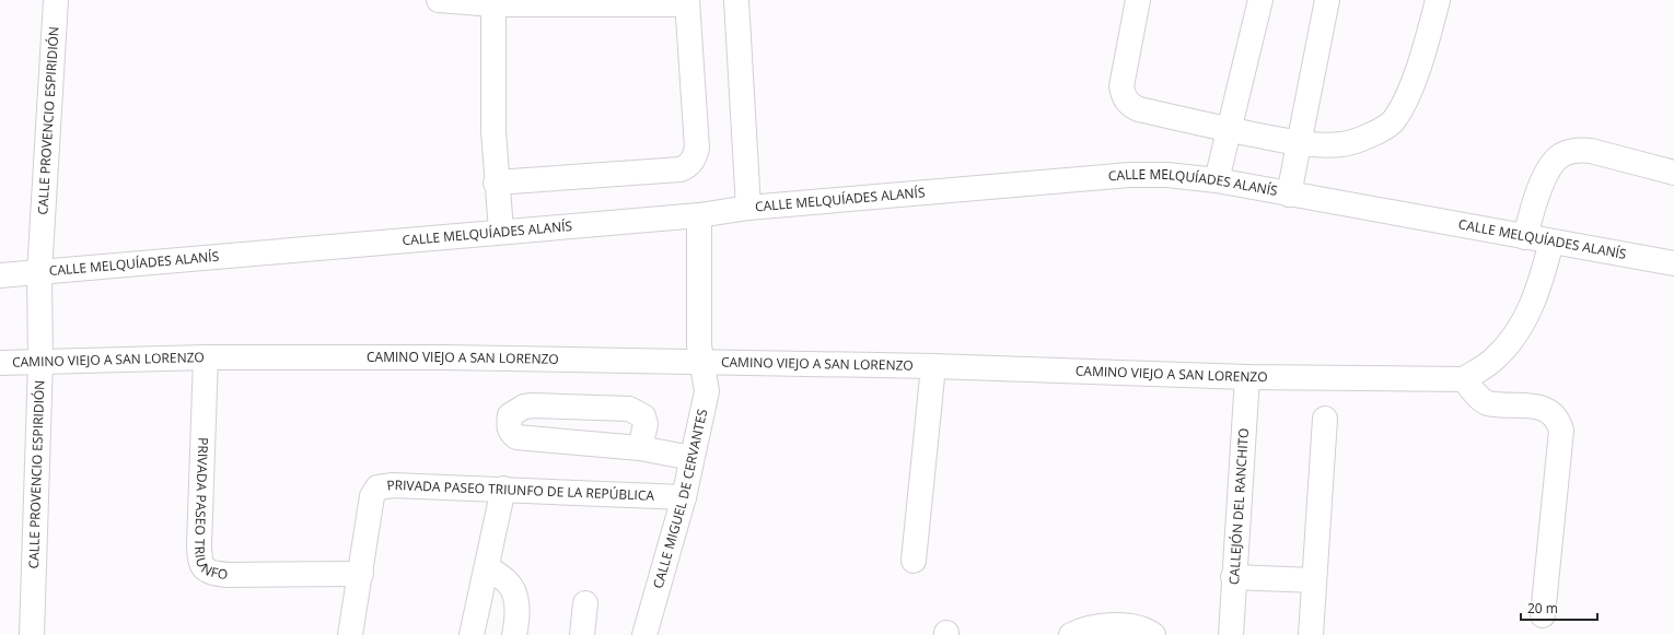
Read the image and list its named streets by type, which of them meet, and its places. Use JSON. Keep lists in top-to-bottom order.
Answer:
{
  "streets": {
    "street": [
      "CALLE PROVENCIO ESPIRIDIÓN",
      "CALLE MELQUÍADES ALANÍS",
      "CAMINO VIEJO A SAN LORENZO",
      "PRIVADA PASEO TRIUNFO DE LA REPÚBLICA",
      "CALLE MIGUEL DE CERVANTES",
      "PRIVADA PASEO TRIUNFO",
      "CALLEJÓN DEL RANCHITO"
    ]
  },
  "crossings": [
    ["CALLE PROVENCIO ESPIRIDIÓN", "CALLE MELQUÍADES ALANÍS"],
    ["CALLE PROVENCIO ESPIRIDIÓN", "CAMINO VIEJO A SAN LORENZO"],
    ["CALLE MELQUÍADES ALANÍS", "CALLE MIGUEL DE CERVANTES"],
    ["CAMINO VIEJO A SAN LORENZO", "CALLE MIGUEL DE CERVANTES"],
    ["CAMINO VIEJO A SAN LORENZO", "PRIVADA PASEO TRIUNFO"],
    ["CAMINO VIEJO A SAN LORENZO", "CALLEJÓN DEL RANCHITO"],
    ["PRIVADA PASEO TRIUNFO DE LA REPÚBLICA", "CALLE MIGUEL DE CERVANTES"],
    ["PRIVADA PASEO TRIUNFO DE LA REPÚBLICA", "PRIVADA PASEO TRIUNFO"]
  ],
  "scale_bar": "20 m"
}
